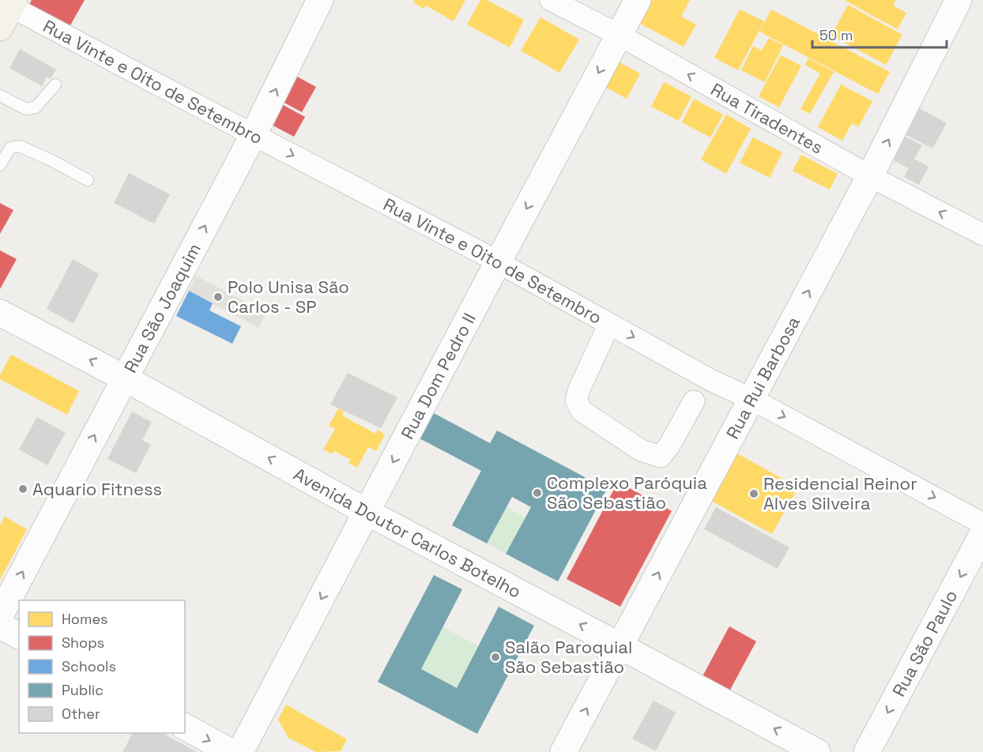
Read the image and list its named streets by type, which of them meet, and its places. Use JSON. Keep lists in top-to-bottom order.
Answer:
{
  "streets": {
    "main road": [
      "Rua São Joaquim",
      "Rua Dom Pedro II",
      "Rua Rui Barbosa",
      "Avenida Doutor Carlos Botelho",
      "Rua São Paulo"
    ],
    "street": ["Rua Vinte e Oito de Setembro", "Rua Tiradentes"]
  },
  "crossings": [
    ["Rua Vinte e Oito de Setembro", "Rua São Joaquim"],
    ["Rua Vinte e Oito de Setembro", "Rua Dom Pedro II"],
    ["Rua Vinte e Oito de Setembro", "Rua Rui Barbosa"],
    ["Rua Tiradentes", "Rua Dom Pedro II"],
    ["Rua Tiradentes", "Rua Rui Barbosa"],
    ["Rua São Joaquim", "Avenida Doutor Carlos Botelho"],
    ["Rua Dom Pedro II", "Avenida Doutor Carlos Botelho"],
    ["Rua Rui Barbosa", "Avenida Doutor Carlos Botelho"]
  ],
  "one_way": [
    "Rua Vinte e Oito de Setembro",
    "Rua Tiradentes",
    "Rua São Joaquim",
    "Rua Dom Pedro II",
    "Rua Rui Barbosa",
    "Avenida Doutor Carlos Botelho",
    "Rua São Paulo"
  ],
  "places": [
    "Polo Unisa São Carlos - SP",
    "Aquario Fitness",
    "Complexo Paróquia São Sebastião",
    "Residencial Reinor Alves Silveira",
    "Salão Paroquial São Sebastião"
  ],
  "legend": [
    "Homes",
    "Shops",
    "Schools",
    "Public",
    "Other"
  ],
  "scale_bar": "50 m"
}
